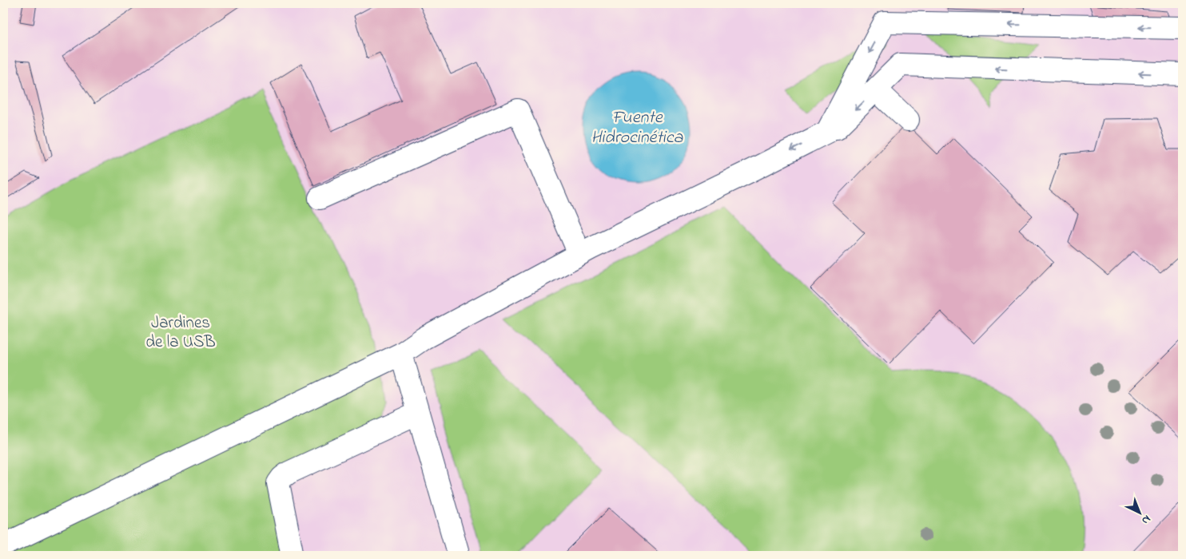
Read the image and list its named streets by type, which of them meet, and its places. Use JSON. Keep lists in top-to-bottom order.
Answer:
{
  "water": ["Fuente Hidrocinética"],
  "parks": ["Jardines de la USB"],
  "north": "bottom right"
}
